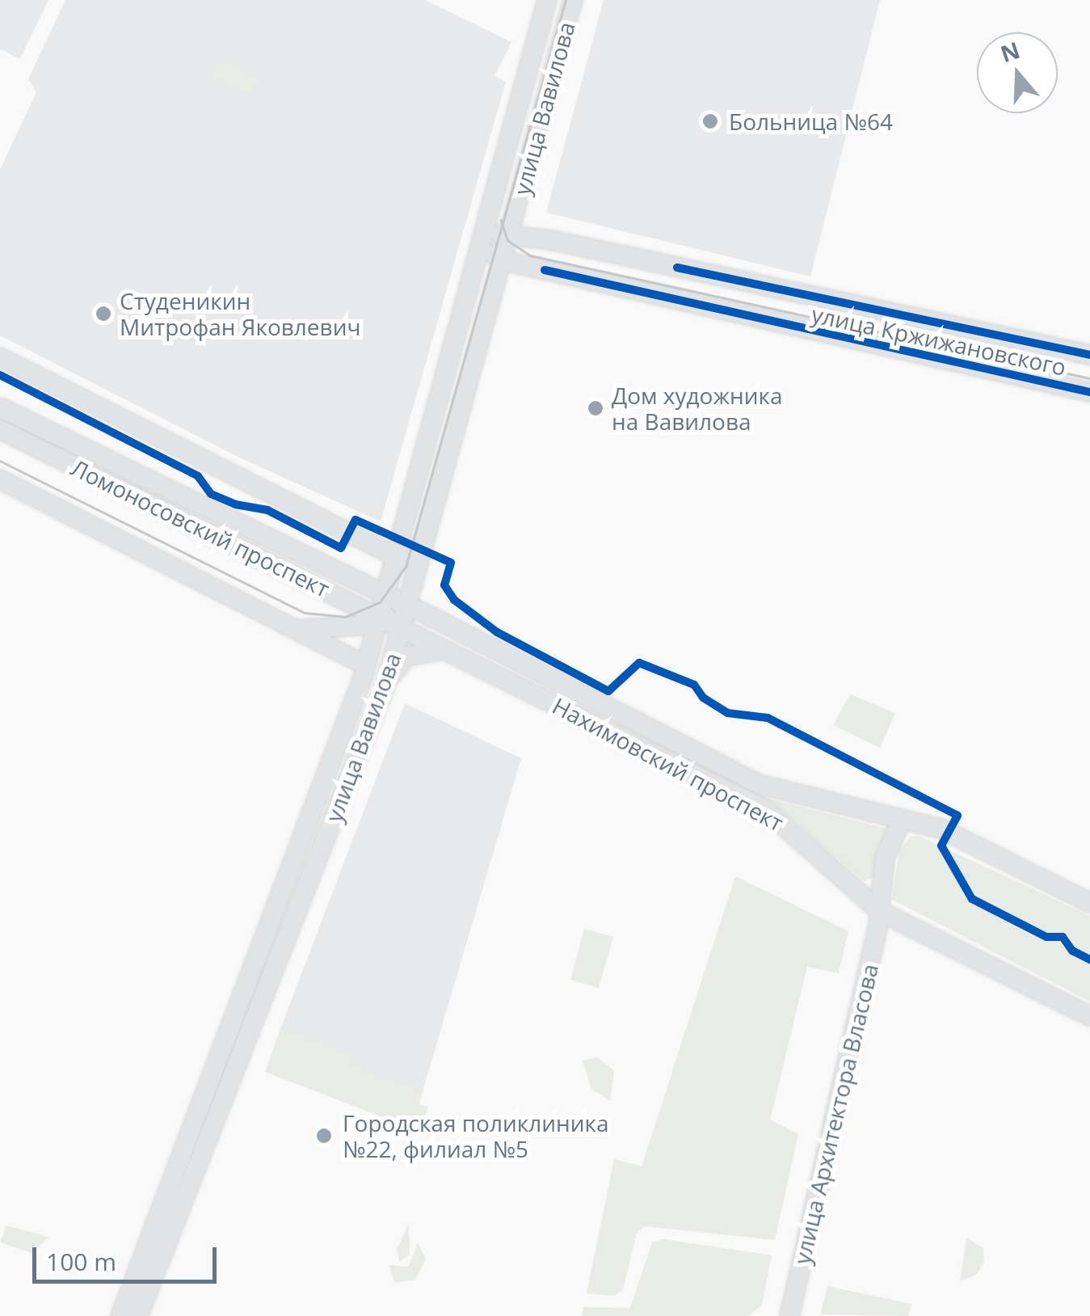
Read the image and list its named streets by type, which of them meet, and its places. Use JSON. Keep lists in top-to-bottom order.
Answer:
{
  "streets": {
    "street": [
      "улица Вавилова",
      "улица Кржижановского",
      "Ломоносовский проспект",
      "Нахимовский проспект",
      "улица Архитектора Власова"
    ]
  },
  "crossings": [
    ["улица Вавилова", "улица Кржижановского"],
    ["улица Вавилова", "Ломоносовский проспект"],
    ["улица Вавилова", "Нахимовский проспект"],
    ["Ломоносовский проспект", "Нахимовский проспект"],
    ["Нахимовский проспект", "улица Архитектора Власова"]
  ],
  "places": [
    "Больница №64",
    "Студеникин Митрофан Яковлевич",
    "Дом художника на Вавилова",
    "Городская поликлиника №22, филиал №5"
  ],
  "scale_bar": "100 m",
  "north": "top"
}
